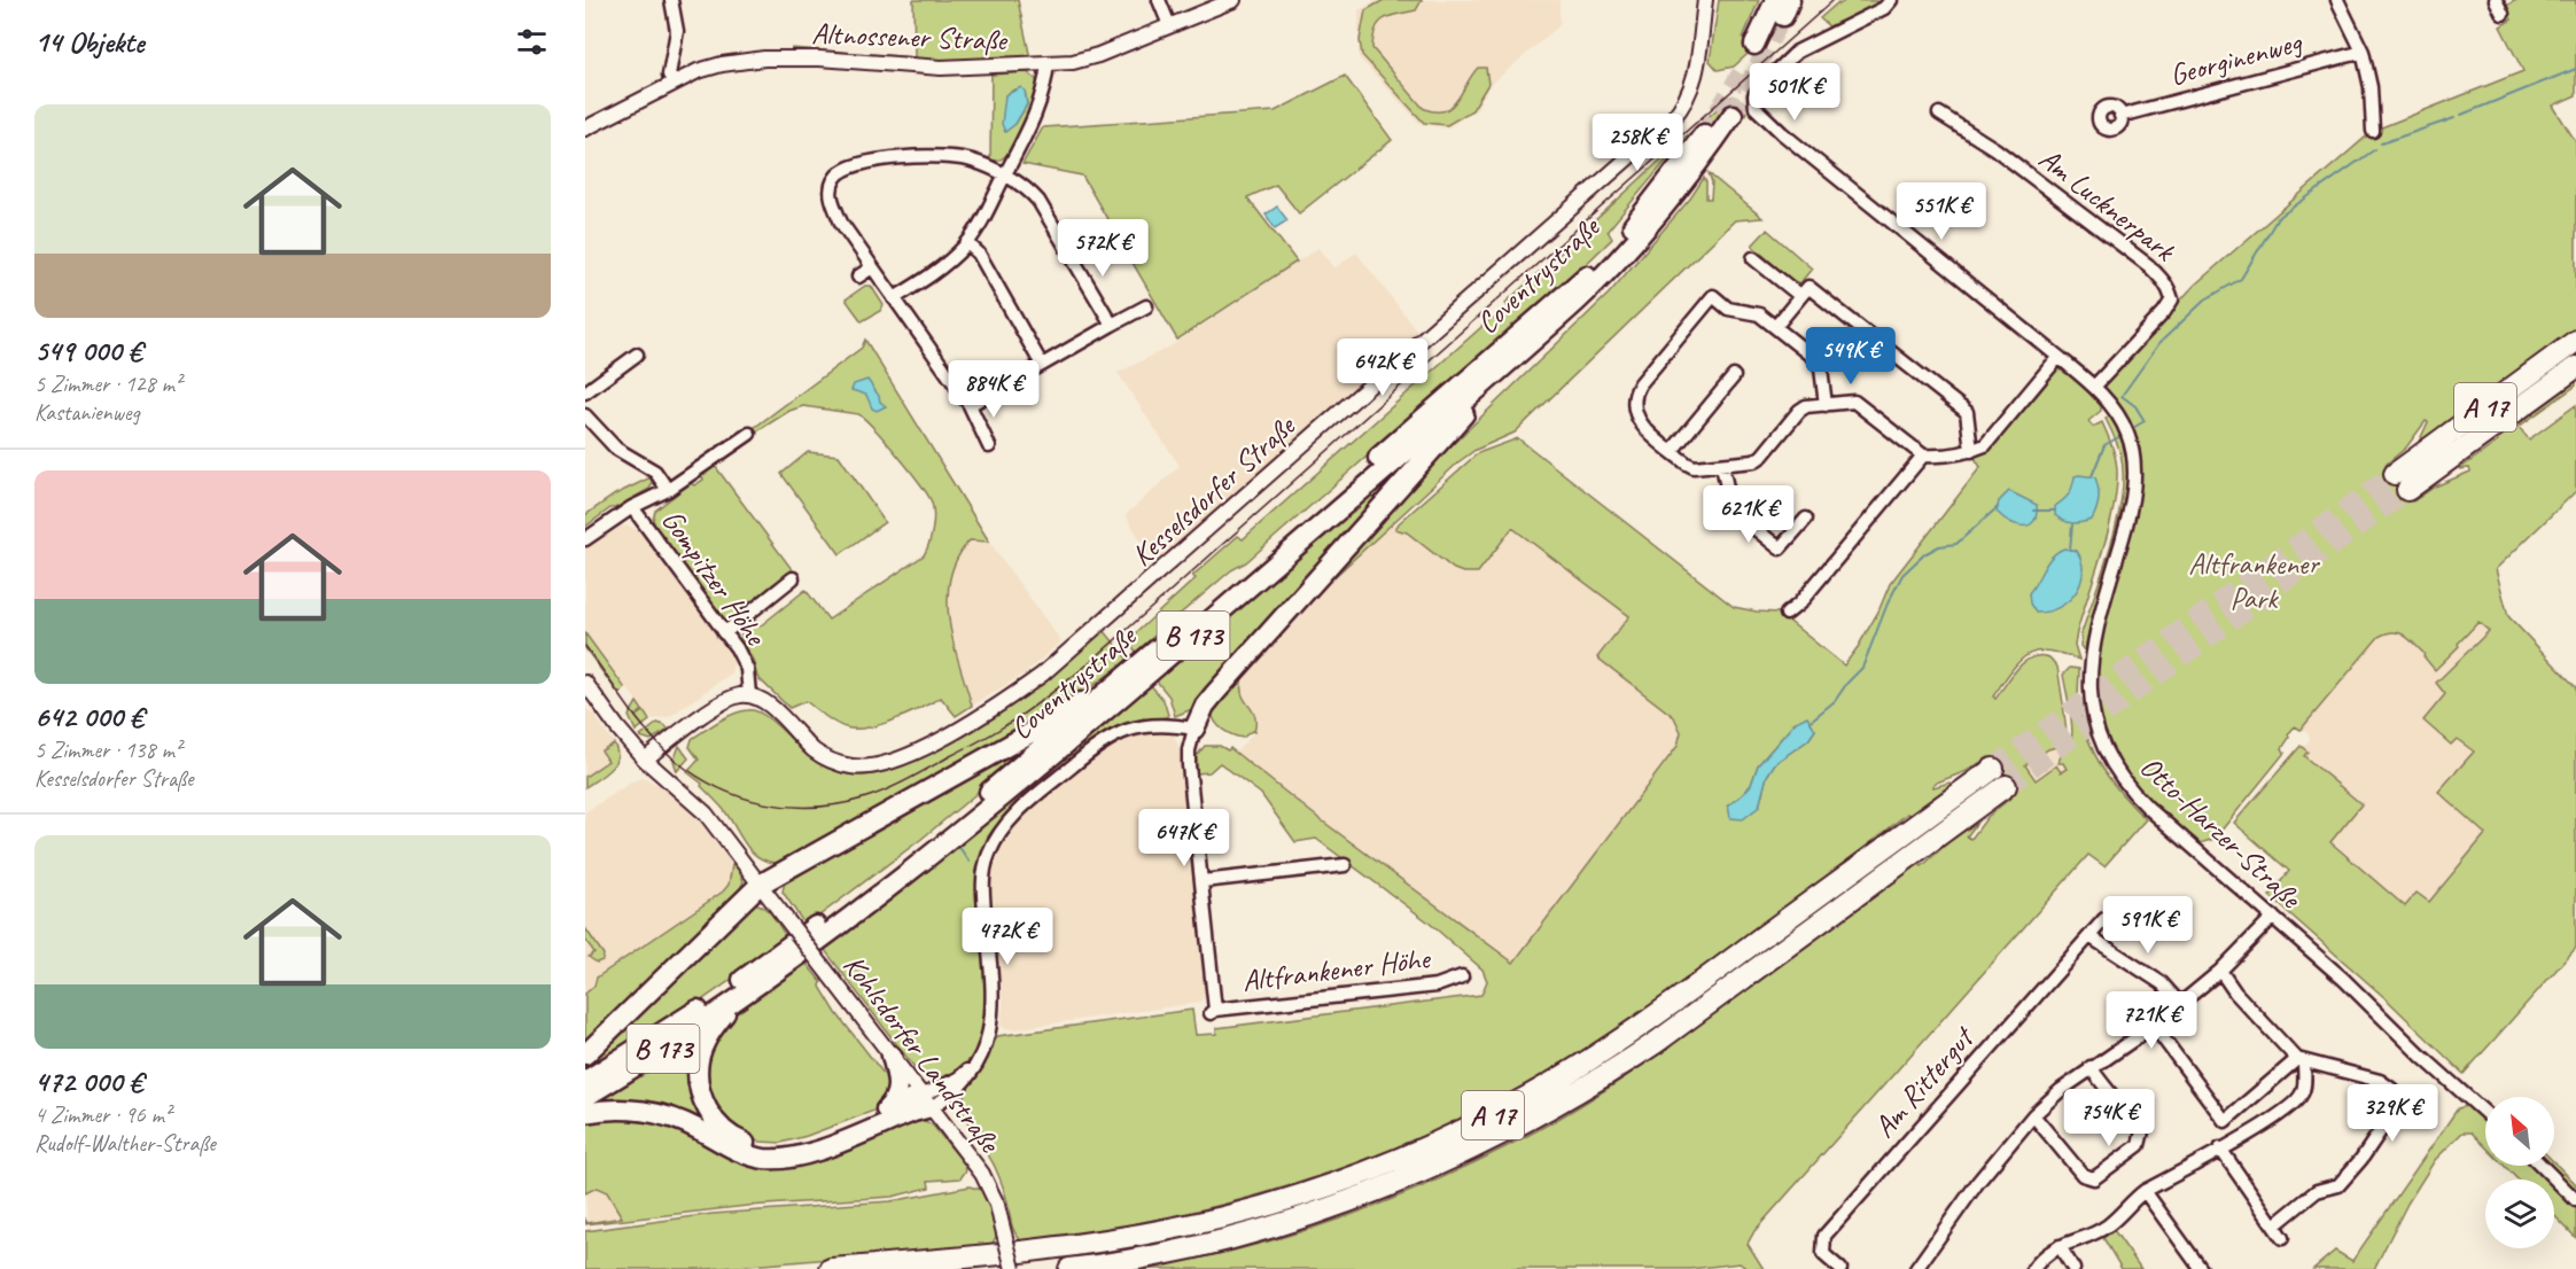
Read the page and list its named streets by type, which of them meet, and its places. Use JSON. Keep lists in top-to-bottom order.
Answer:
{
  "streets": {
    "highway": ["Coventrystraße", "A 17", "B 173"],
    "street": [
      "Altnossener Straße",
      "Georginenweg",
      "Am Lucknerpark",
      "Kesselsdorfer Straße",
      "Gompitzer Höhe",
      "Otto-Harzer-Straße",
      "Altfrankener Höhe",
      "Kohlsdorfer Landstraße",
      "Am Rittergut"
    ]
  },
  "crossings": [
    ["Am Lucknerpark", "Otto-Harzer-Straße"],
    ["Kesselsdorfer Straße", "Gompitzer Höhe"]
  ],
  "parks": ["Altfrankener Park"],
  "north": "top left",
  "page": {
    "heading": "14 Objekte",
    "price": [
      "501K €",
      "258K €",
      "551K €",
      "572K €",
      "549K €",
      "642K €",
      "884K €",
      "621K €",
      "647K €",
      "591K €",
      "472K €",
      "721K €",
      "329K €",
      "754K €"
    ],
    "list": [
      {
        "name": "549 000 €",
        "note": "5 Zimmer · 128 m² · Kastanienweg"
      },
      {
        "name": "642 000 €",
        "note": "5 Zimmer · 138 m² · Kesselsdorfer Straße"
      },
      {
        "name": "472 000 €",
        "note": "4 Zimmer · 96 m² · Rudolf-Walther-Straße"
      }
    ]
  }
}
